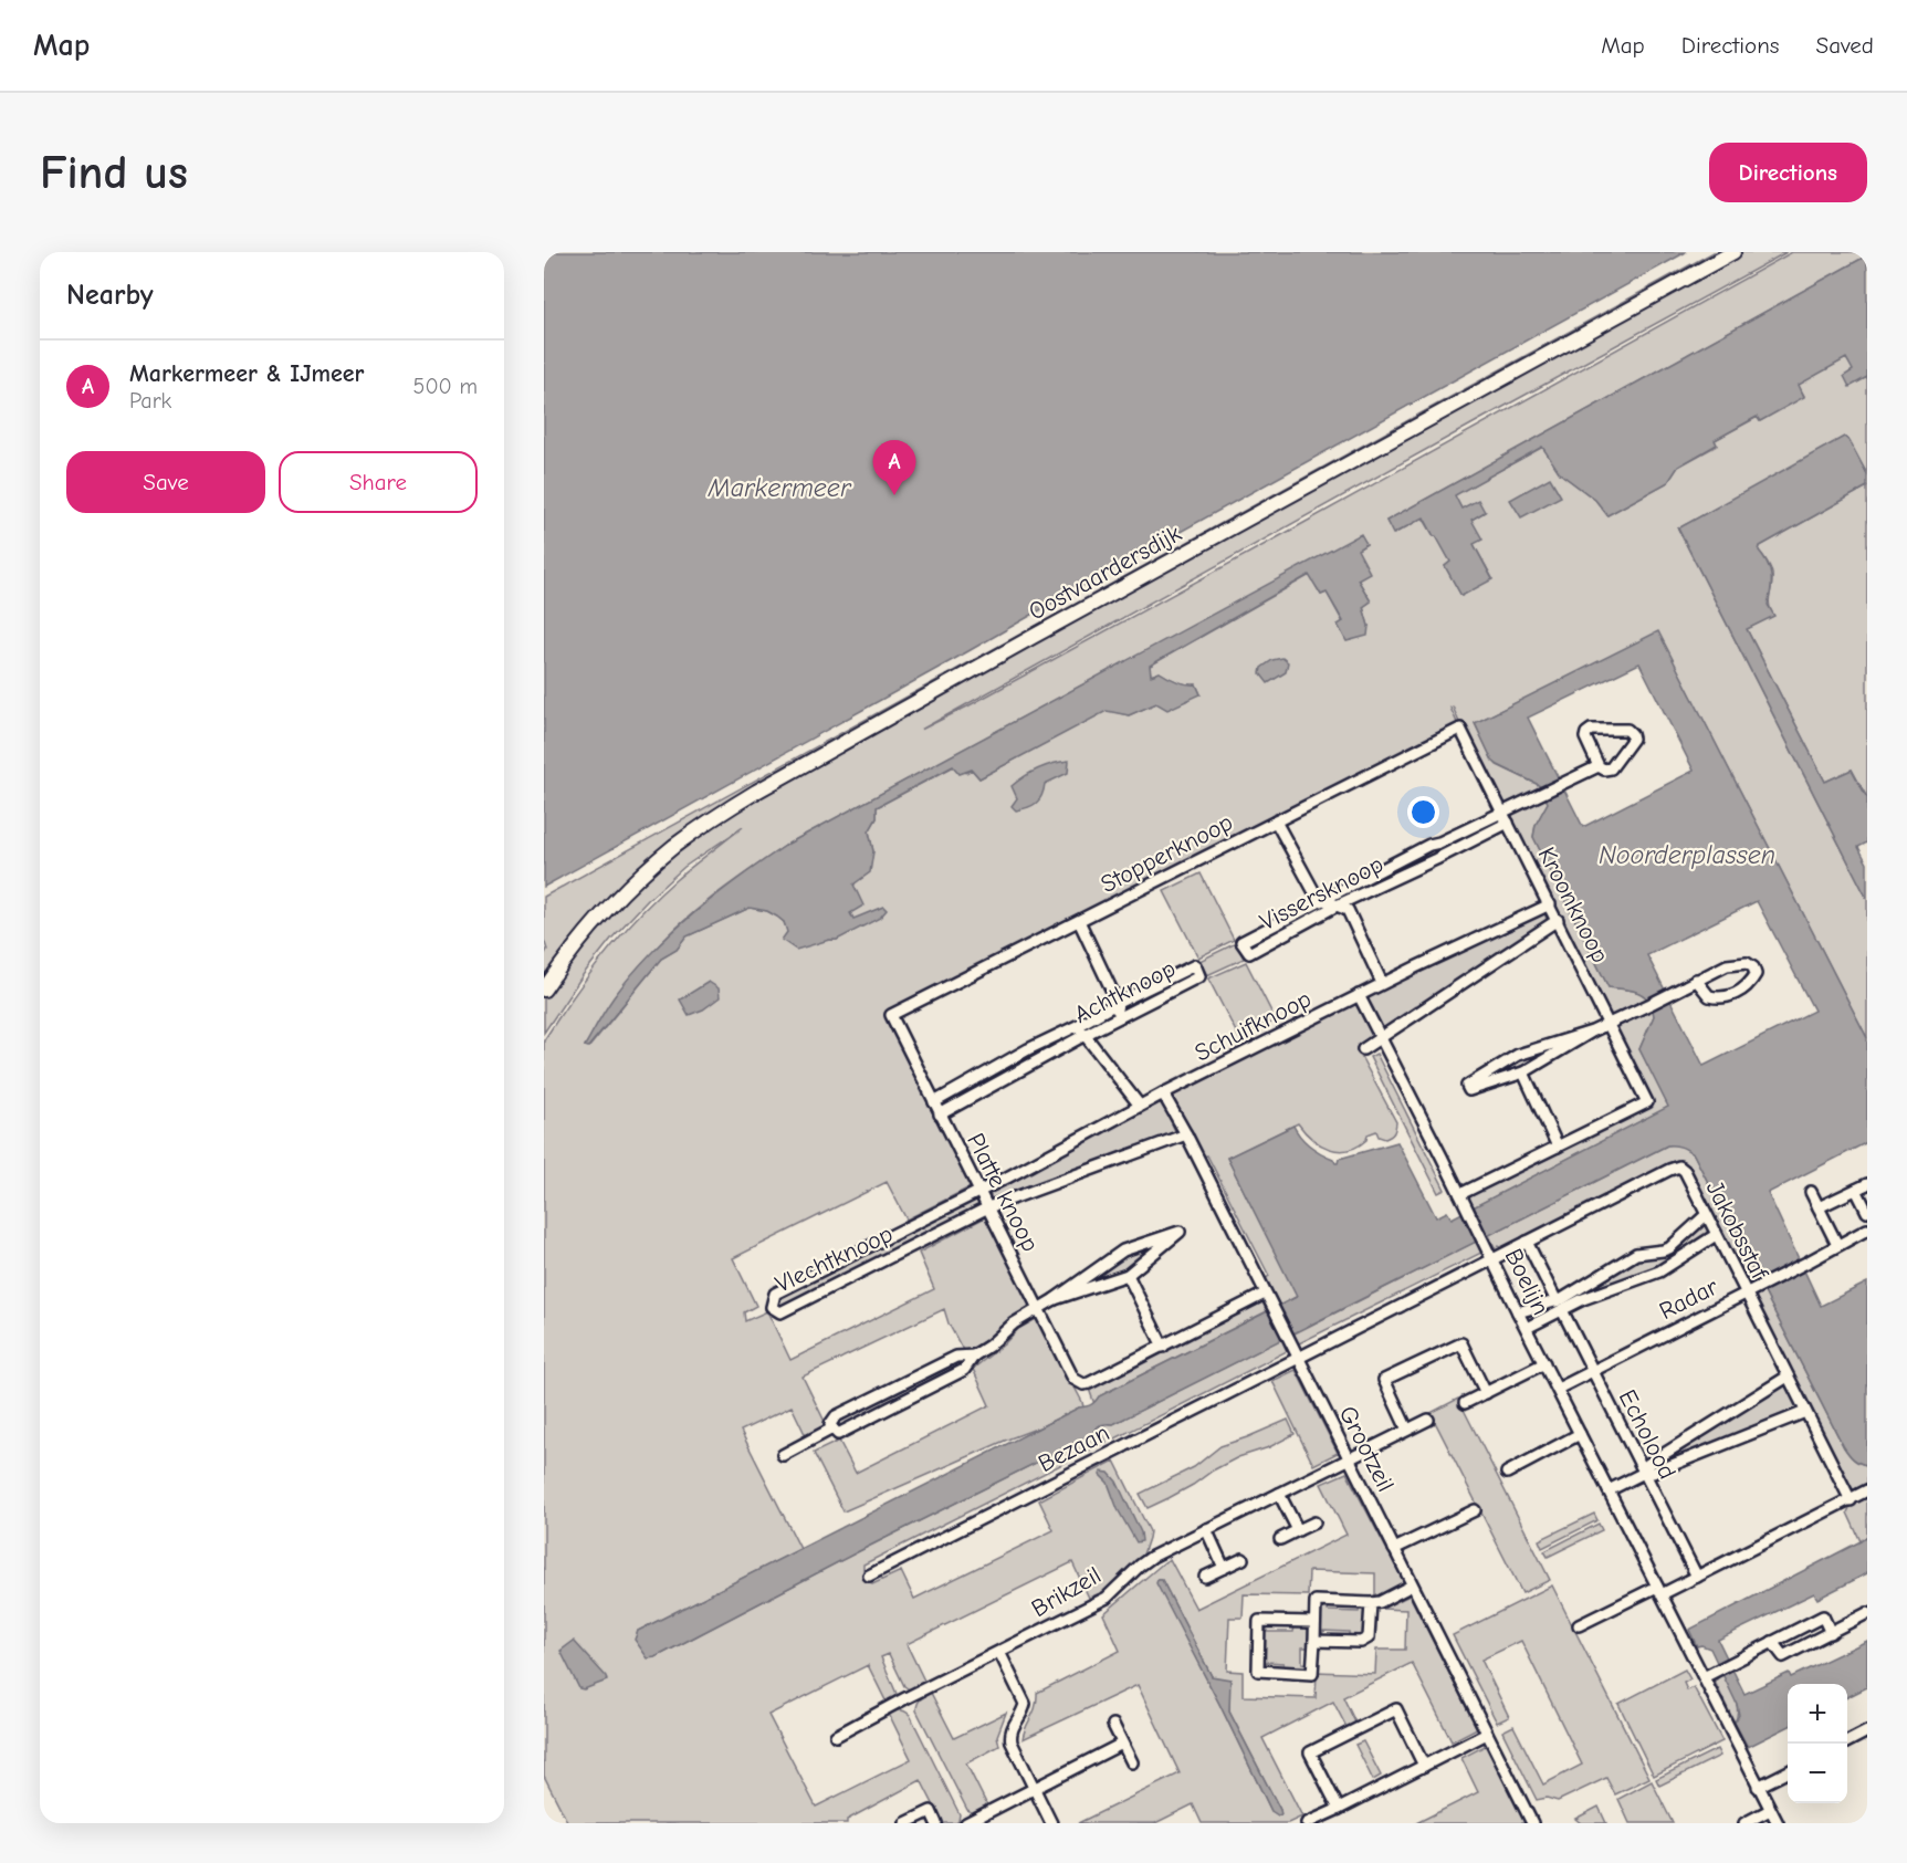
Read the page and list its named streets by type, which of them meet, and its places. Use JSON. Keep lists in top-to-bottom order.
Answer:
{
  "streets": {
    "main road": ["Oostvaardersdijk"],
    "street": [
      "Stopperknoop",
      "Vissersknoop",
      "Kroonknoop",
      "Achtknoop",
      "Schuifknoop",
      "Platte knoop",
      "Jakobsstaf",
      "Vlechtknoop",
      "Boelijn",
      "Radar",
      "Echolood",
      "Bezaan",
      "Grootzeil",
      "Brikzeil"
    ]
  },
  "crossings": [
    ["Stopperknoop", "Kroonknoop"],
    ["Stopperknoop", "Platte knoop"],
    ["Vissersknoop", "Kroonknoop"],
    ["Kroonknoop", "Schuifknoop"],
    ["Achtknoop", "Platte knoop"],
    ["Schuifknoop", "Platte knoop"],
    ["Schuifknoop", "Vlechtknoop"],
    ["Schuifknoop", "Boelijn"],
    ["Schuifknoop", "Grootzeil"],
    ["Platte knoop", "Vlechtknoop"],
    ["Jakobsstaf", "Boelijn"],
    ["Jakobsstaf", "Radar"],
    ["Jakobsstaf", "Echolood"],
    ["Jakobsstaf", "Bezaan"],
    ["Boelijn", "Radar"],
    ["Boelijn", "Bezaan"],
    ["Radar", "Echolood"],
    ["Bezaan", "Grootzeil"],
    ["Grootzeil", "Brikzeil"]
  ],
  "water": ["Markermeer", "Noorderplassen"],
  "page": {
    "header": "Map",
    "nav": ["Map", "Directions", "Saved"],
    "buttons": [
      "Directions",
      ["Save", "Share"]
    ],
    "title": "Find us",
    "heading": "Nearby",
    "list": [
      {
        "mark": "A",
        "name": "Markermeer & IJmeer",
        "note": "Park",
        "value": "500 m"
      }
    ],
    "pins": "A",
    "map_buttons": ["+", "−"]
  }
}
